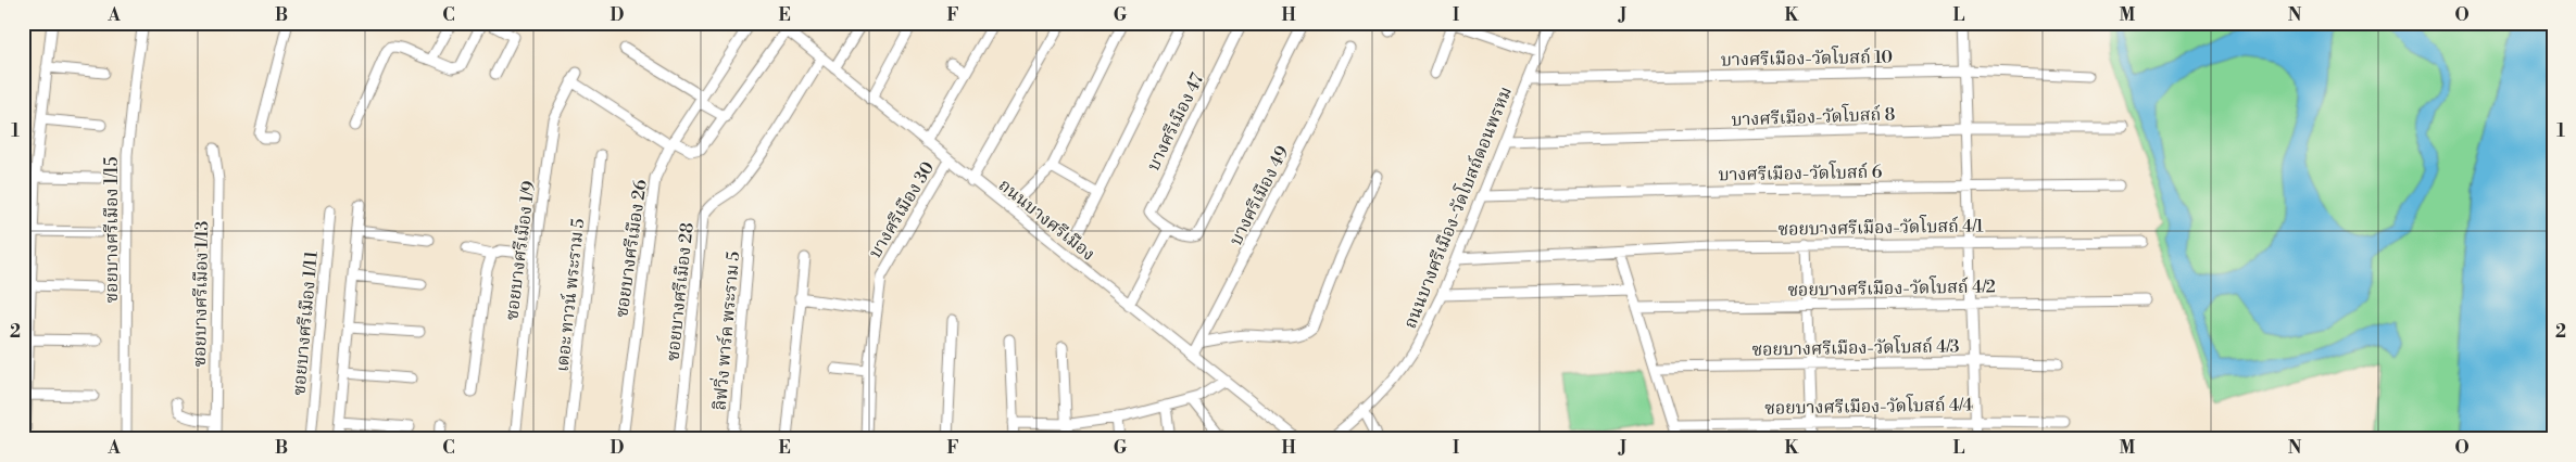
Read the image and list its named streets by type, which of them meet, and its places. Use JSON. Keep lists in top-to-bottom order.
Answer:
{
  "streets": {
    "street": [
      "บางศรีเมือง-วัดโบสถ์ 10",
      "บางศรีเมือง-วัดโบสถ์ 8",
      "บางศรีเมือง 47",
      "บางศรีเมือง-วัดโบสถ์ 6",
      "บางศรีเมือง 49",
      "ถนนบางศรีเมือง-วัดโบสถ์ดอนพรหม",
      "บางศรีเมือง 30",
      "ถนนบางศรีเมือง",
      "ซอยบางศรีเมือง-วัดโบสถ์ 4/1",
      "ซอยบางศรีเมือง 1/15",
      "ซอยบางศรีเมือง 26",
      "ซอยบางศรีเมือง 1/9",
      "ซอยบางศรีเมือง-วัดโบสถ์ 4/2",
      "ซอยบางศรีเมือง 28",
      "ซอยบางศรีเมือง 1/13",
      "เดอะ ทาวน์ พระราม 5",
      "ซอยบางศรีเมือง 1/11",
      "ลิฟวิ่ง พาร์ค พระราม 5",
      "ซอยบางศรีเมือง-วัดโบสถ์ 4/3",
      "ซอยบางศรีเมือง-วัดโบสถ์ 4/4"
    ]
  },
  "crossings": [
    ["บางศรีเมือง-วัดโบสถ์ 10", "ถนนบางศรีเมือง-วัดโบสถ์ดอนพรหม"],
    ["บางศรีเมือง-วัดโบสถ์ 8", "ถนนบางศรีเมือง-วัดโบสถ์ดอนพรหม"],
    ["บางศรีเมือง-วัดโบสถ์ 6", "ถนนบางศรีเมือง-วัดโบสถ์ดอนพรหม"],
    ["บางศรีเมือง 49", "ถนนบางศรีเมือง"],
    ["ถนนบางศรีเมือง-วัดโบสถ์ดอนพรหม", "ซอยบางศรีเมือง-วัดโบสถ์ 4/1"],
    ["บางศรีเมือง 30", "ถนนบางศรีเมือง"],
    ["ถนนบางศรีเมือง", "ซอยบางศรีเมือง 28"],
    ["ซอยบางศรีเมือง 26", "ซอยบางศรีเมือง 1/9"]
  ],
  "grid": {
    "columns": [
      "A",
      "B",
      "C",
      "D",
      "E",
      "F",
      "G",
      "H",
      "I",
      "J",
      "K",
      "L",
      "M",
      "N",
      "O"
    ],
    "rows": ["1", "2"]
  }
}
